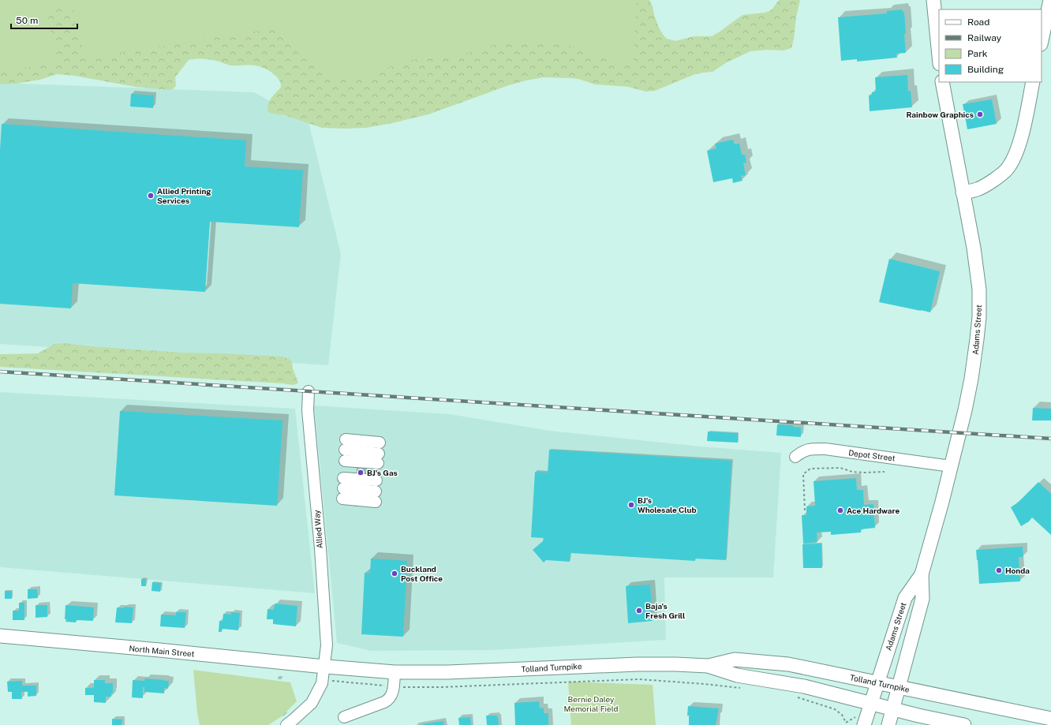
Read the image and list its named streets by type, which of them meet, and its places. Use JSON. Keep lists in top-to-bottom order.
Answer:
{
  "streets": {
    "main road": ["Adams Street", "North Main Street", "Tolland Turnpike"],
    "street": ["Depot Street", "Allied Way"]
  },
  "crossings": [
    ["Adams Street", "Depot Street"],
    ["Adams Street", "Tolland Turnpike"],
    ["Allied Way", "North Main Street"],
    ["Allied Way", "Tolland Turnpike"],
    ["North Main Street", "Tolland Turnpike"]
  ],
  "parks": ["Bernie Daley Memorial Field"],
  "places": [
    "Rainbow Graphics",
    "Allied Printing Services",
    "BJ's Gas",
    "BJ's Wholesale Club",
    "Ace Hardware",
    "Honda",
    "Buckland Post Office",
    "Baja's Fresh Grill"
  ],
  "legend": [
    "Road",
    "Railway",
    "Park",
    "Building"
  ],
  "scale_bar": "50 m"
}
